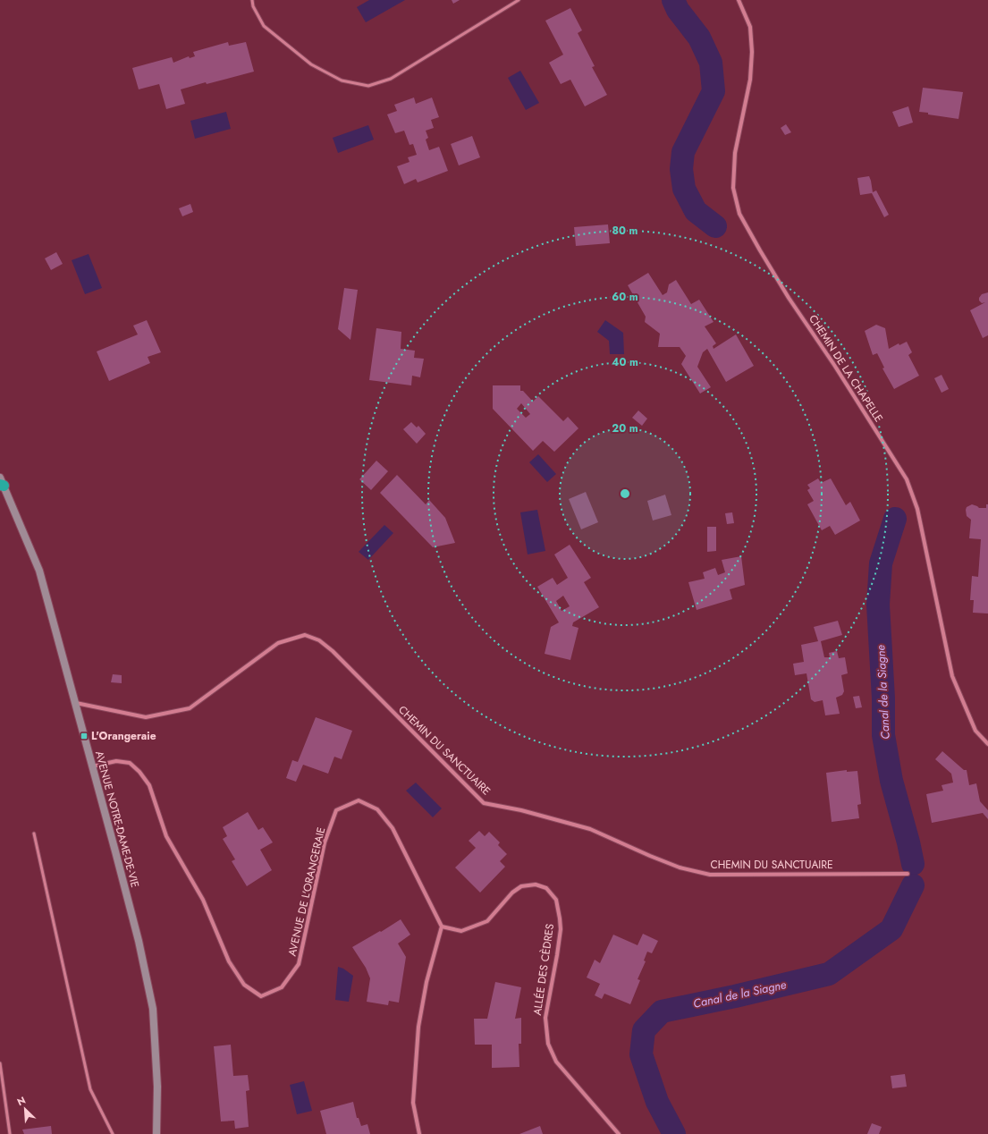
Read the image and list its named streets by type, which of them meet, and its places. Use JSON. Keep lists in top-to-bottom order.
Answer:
{
  "streets": {
    "main road": ["AVENUE NOTRE-DAME-DE-VIE"],
    "street": [
      "CHEMIN DE LA CHAPELLE",
      "CHEMIN DU SANCTUAIRE",
      "AVENUE DE L'ORANGERAIE",
      "ALLÉE DES CÈDRES"
    ]
  },
  "crossings": [
    ["CHEMIN DU SANCTUAIRE", "AVENUE NOTRE-DAME-DE-VIE"],
    ["AVENUE NOTRE-DAME-DE-VIE", "AVENUE DE L'ORANGERAIE"],
    ["AVENUE DE L'ORANGERAIE", "ALLÉE DES CÈDRES"]
  ],
  "water": ["Canal de la Siagne"],
  "places": {
    "transit": ["L'Orangeraie"]
  },
  "north": "top left",
  "rings": [
    "80 m",
    "60 m",
    "40 m",
    "20 m"
  ]
}
